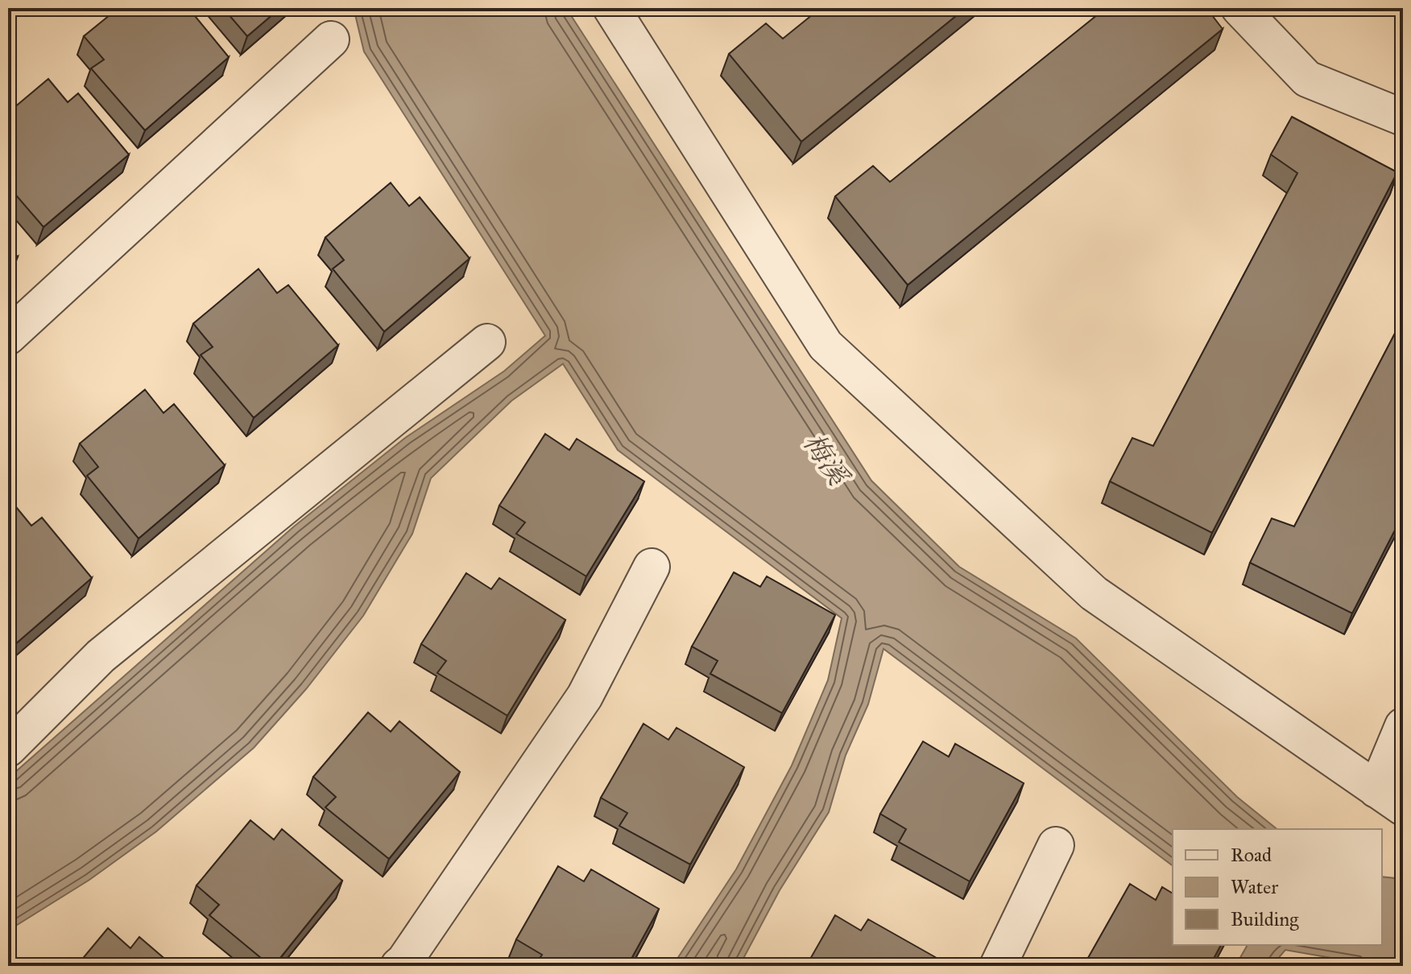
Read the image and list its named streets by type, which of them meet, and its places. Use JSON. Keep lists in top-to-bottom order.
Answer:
{
  "water": ["梅溪"],
  "legend": ["Road", "Water", "Building"]
}
